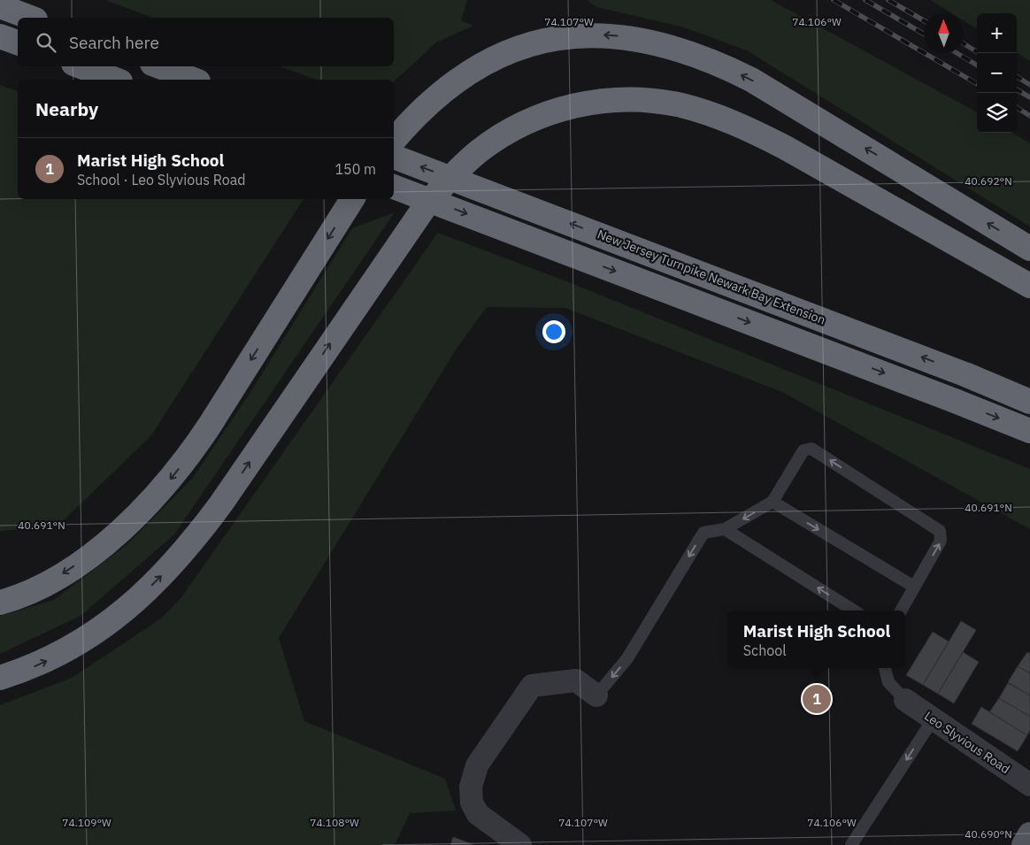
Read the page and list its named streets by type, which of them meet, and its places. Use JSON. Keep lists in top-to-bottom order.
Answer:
{
  "streets": {
    "highway": ["New Jersey Turnpike Newark Bay Extension"],
    "street": ["Leo Slyvious Road"]
  },
  "north": "top",
  "page": {
    "map_buttons": ["+", "−"],
    "search": "Search here",
    "heading": "Nearby",
    "list": [
      {
        "mark": "1",
        "name": "Marist High School",
        "note": "School · Leo Slyvious Road",
        "value": "150 m"
      }
    ],
    "popup": ["Marist High School", "School"],
    "pins": "1"
  },
  "coordinates": [
    "74.107°W",
    "74.106°W",
    "40.692°N",
    "40.691°N",
    "74.109°W",
    "74.108°W",
    "40.690°N"
  ]
}
